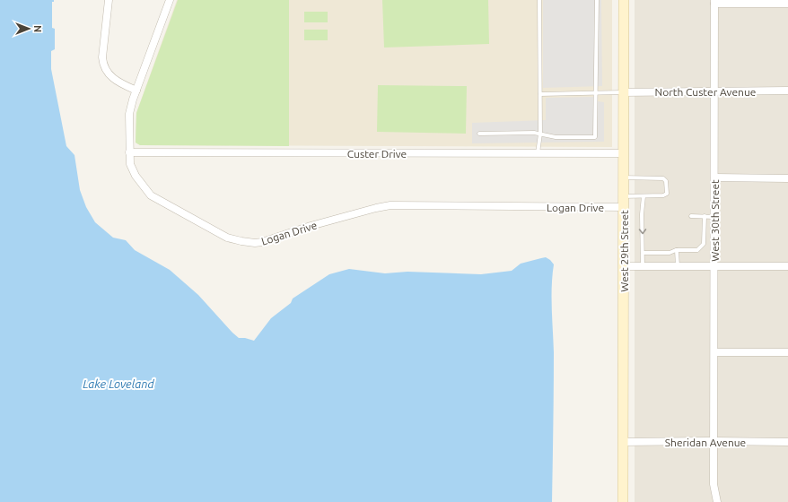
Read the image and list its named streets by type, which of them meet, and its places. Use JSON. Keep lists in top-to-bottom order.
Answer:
{
  "streets": {
    "main road": ["West 29th Street"],
    "street": [
      "North Custer Avenue",
      "Custer Drive",
      "Logan Drive",
      "West 30th Street",
      "Sheridan Avenue"
    ]
  },
  "crossings": [
    ["North Custer Avenue", "West 30th Street"],
    ["North Custer Avenue", "West 29th Street"],
    ["Custer Drive", "Logan Drive"],
    ["Custer Drive", "West 29th Street"],
    ["Logan Drive", "West 29th Street"],
    ["West 30th Street", "Sheridan Avenue"],
    ["West 29th Street", "Sheridan Avenue"]
  ],
  "water": ["Lake Loveland"],
  "north": "right"
}
